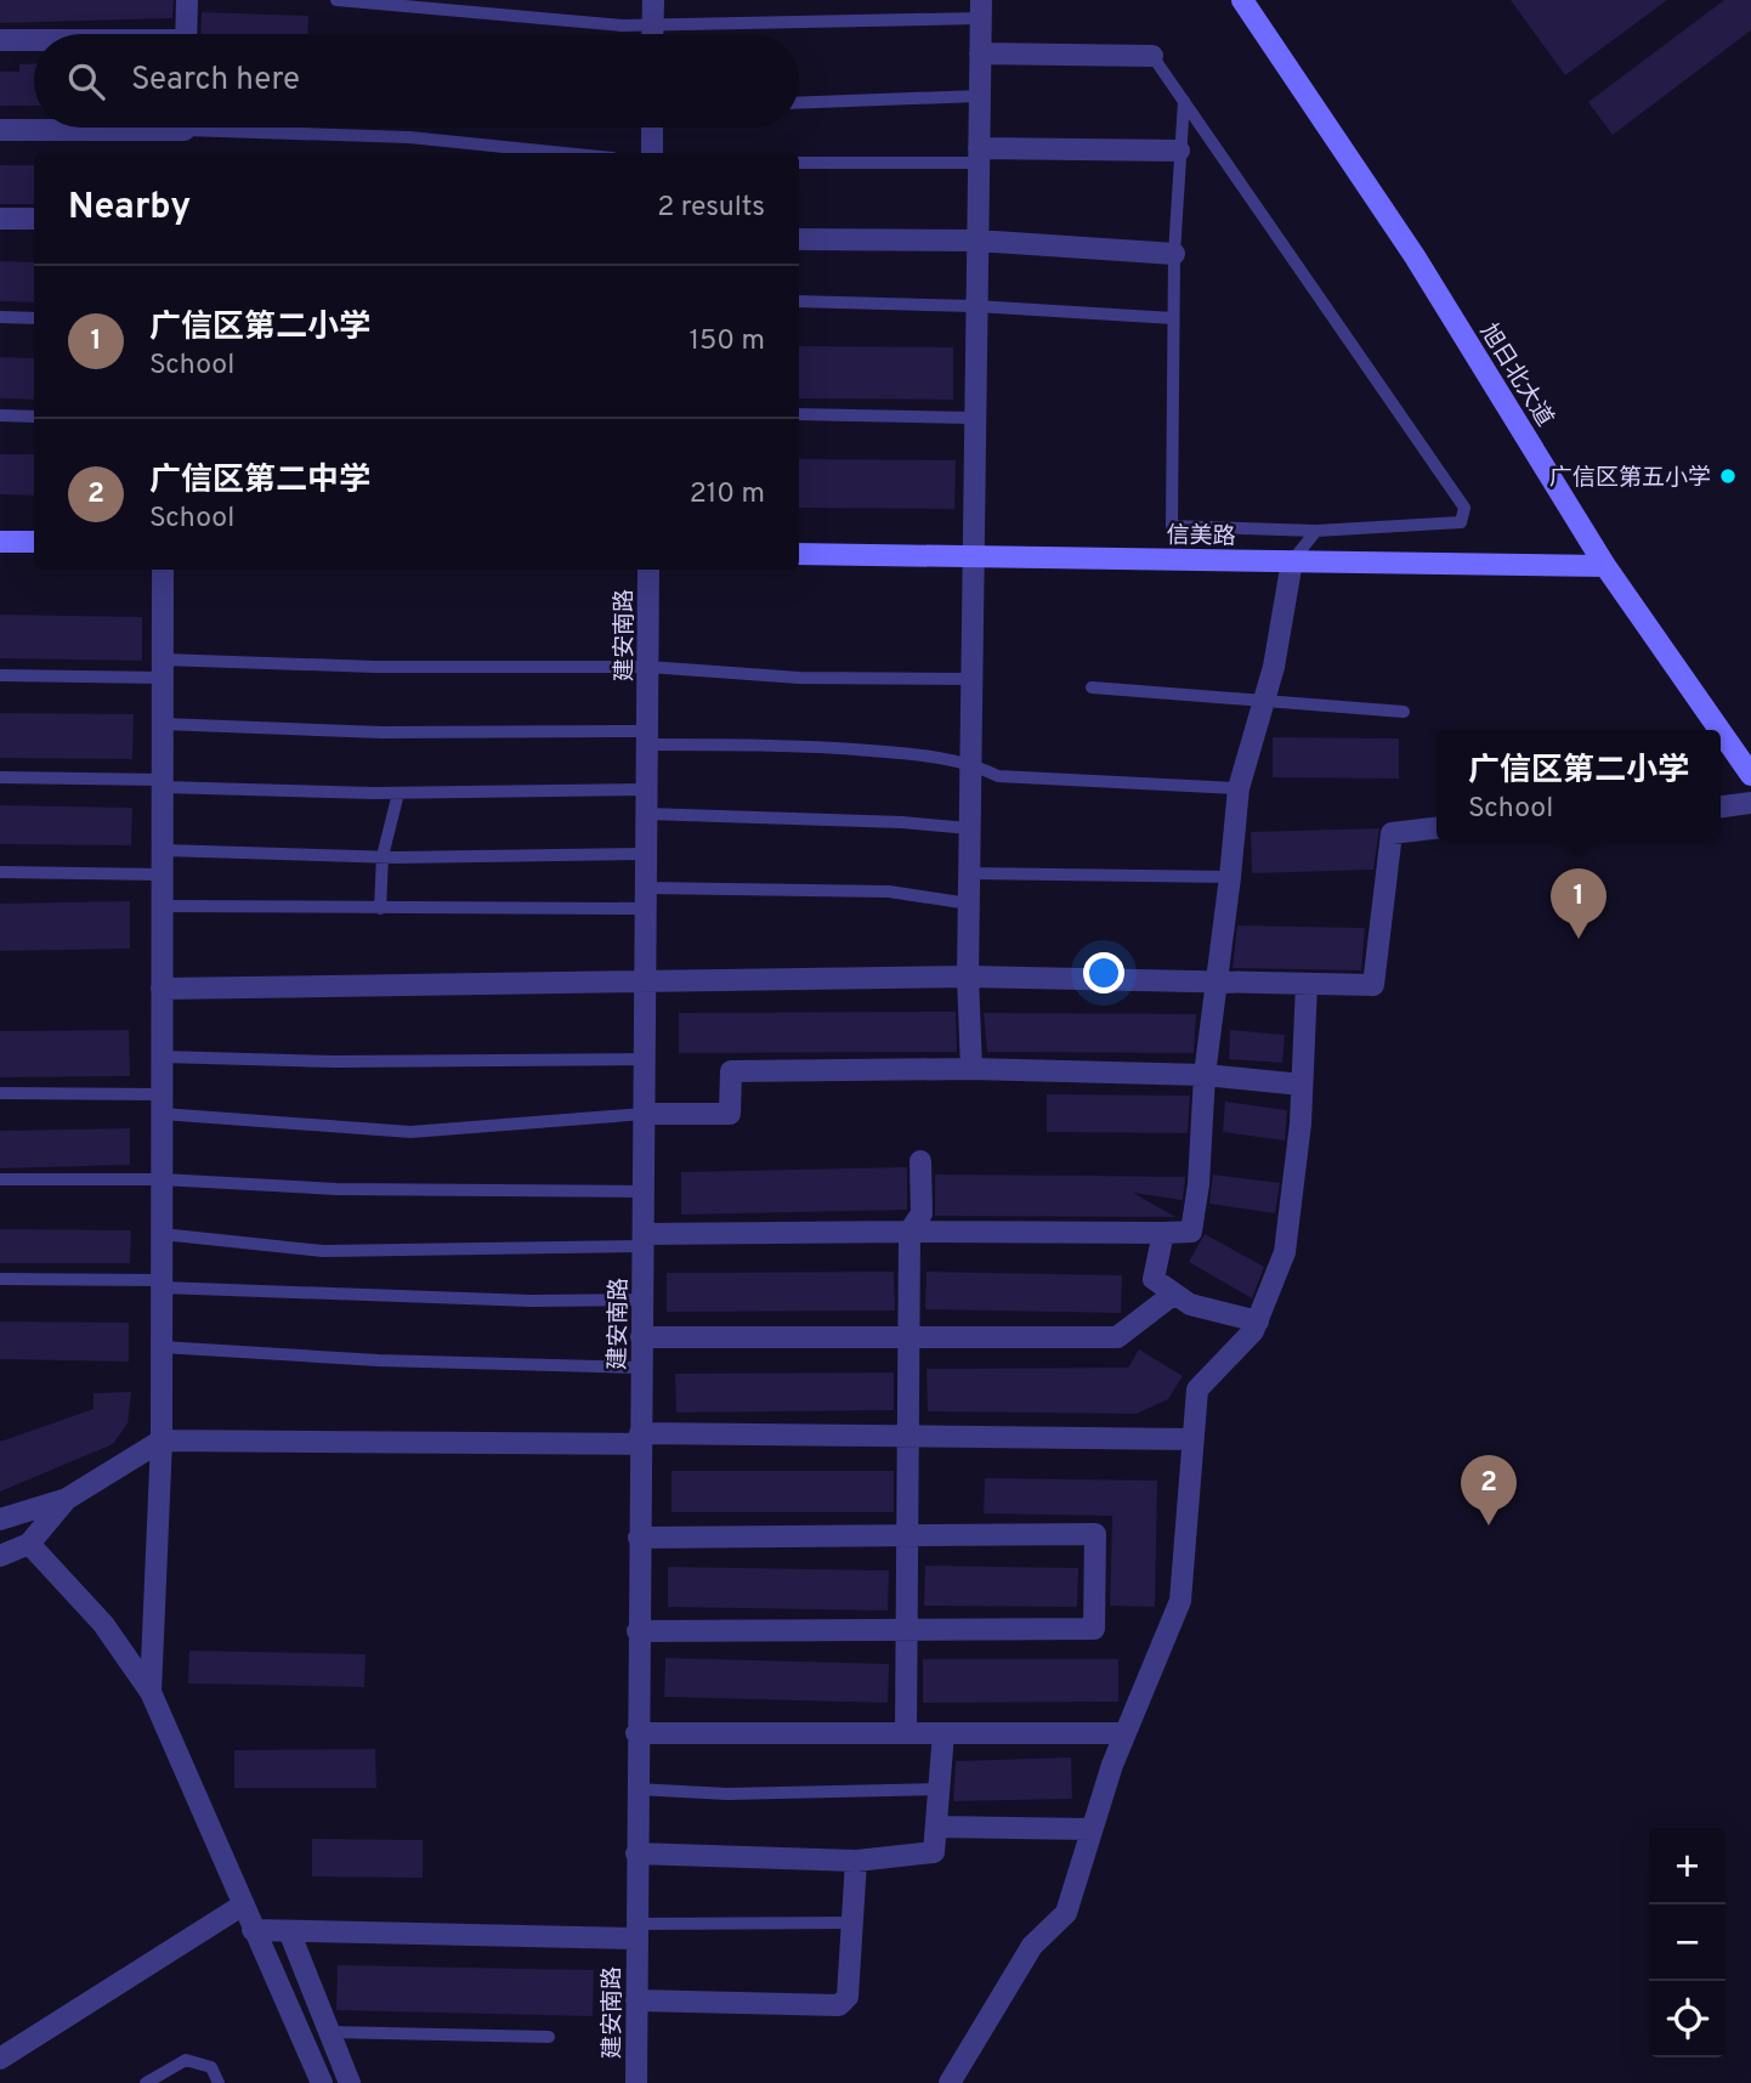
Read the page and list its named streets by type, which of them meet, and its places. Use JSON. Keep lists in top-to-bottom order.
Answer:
{
  "streets": {
    "street": ["旭日北大道", "信美路", "建安南路"]
  },
  "crossings": [
    ["旭日北大道", "信美路"]
  ],
  "places": ["广信区第五小学"],
  "page": {
    "search": "Search here",
    "heading": ["Nearby", "2 results"],
    "list": [
      {
        "mark": "1",
        "name": "广信区第二小学",
        "note": "School",
        "value": "150 m"
      },
      {
        "mark": "2",
        "name": "广信区第二中学",
        "note": "School",
        "value": "210 m"
      }
    ],
    "popup": ["广信区第二小学", "School"],
    "pins": ["1", "2"],
    "map_buttons": ["+", "−"]
  }
}
